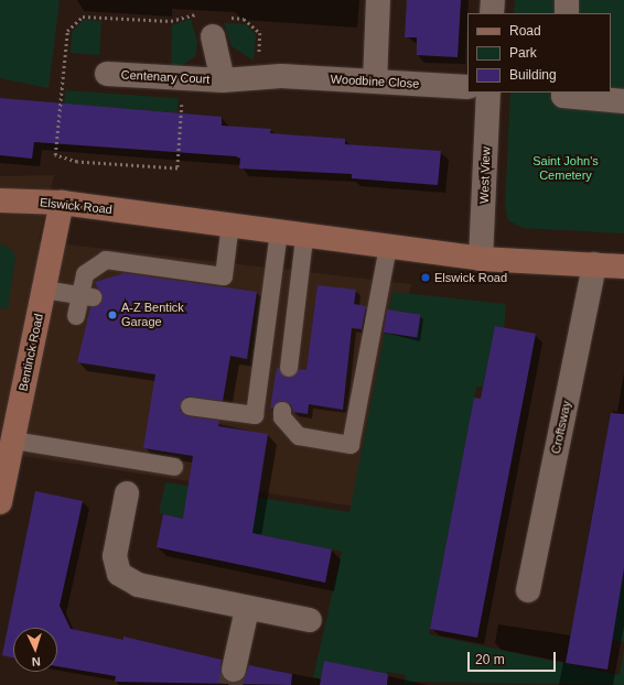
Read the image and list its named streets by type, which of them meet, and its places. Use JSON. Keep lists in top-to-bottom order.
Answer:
{
  "streets": {
    "main road": ["Elswick Road", "Bentinck Road"],
    "street": [
      "Centenary Court",
      "Woodbine Close",
      "West View",
      "Croftsway"
    ]
  },
  "crossings": [
    ["Centenary Court", "Woodbine Close"],
    ["West View", "Elswick Road"],
    ["Elswick Road", "Bentinck Road"],
    ["Elswick Road", "Croftsway"]
  ],
  "parks": ["Saint John's Cemetery"],
  "places": ["Elswick Road", "A-Z Bentick Garage"],
  "legend": ["Road", "Park", "Building"],
  "scale_bar": "20 m",
  "north": "bottom"
}
